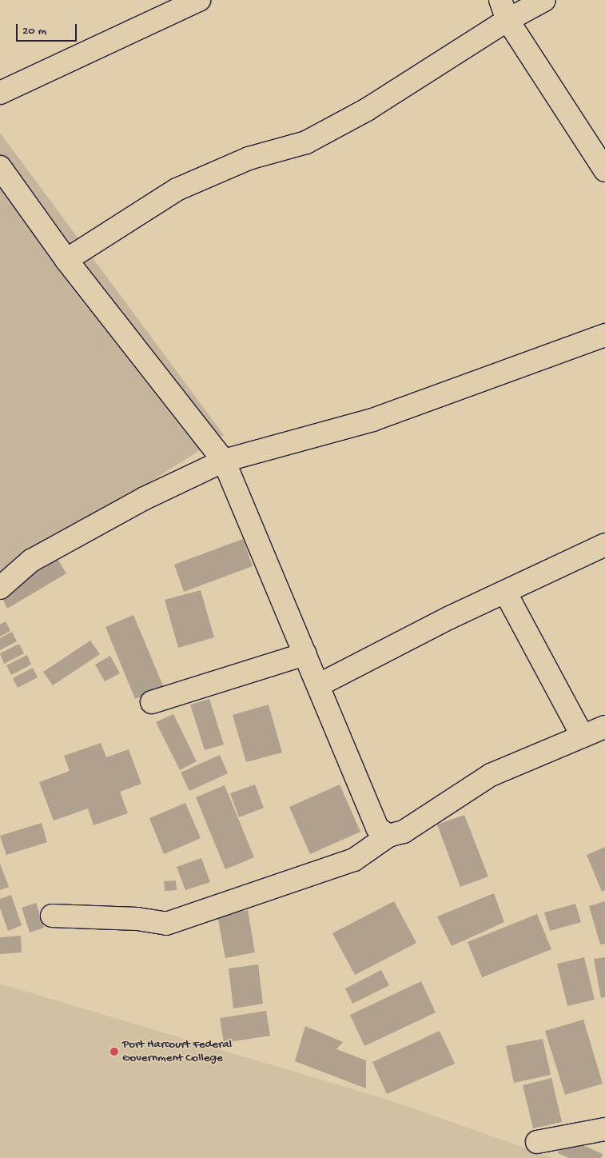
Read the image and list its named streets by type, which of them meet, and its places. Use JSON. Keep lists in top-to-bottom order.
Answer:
{
  "places": ["Port Harcourt Federal Government College"],
  "scale_bar": "20 m"
}
